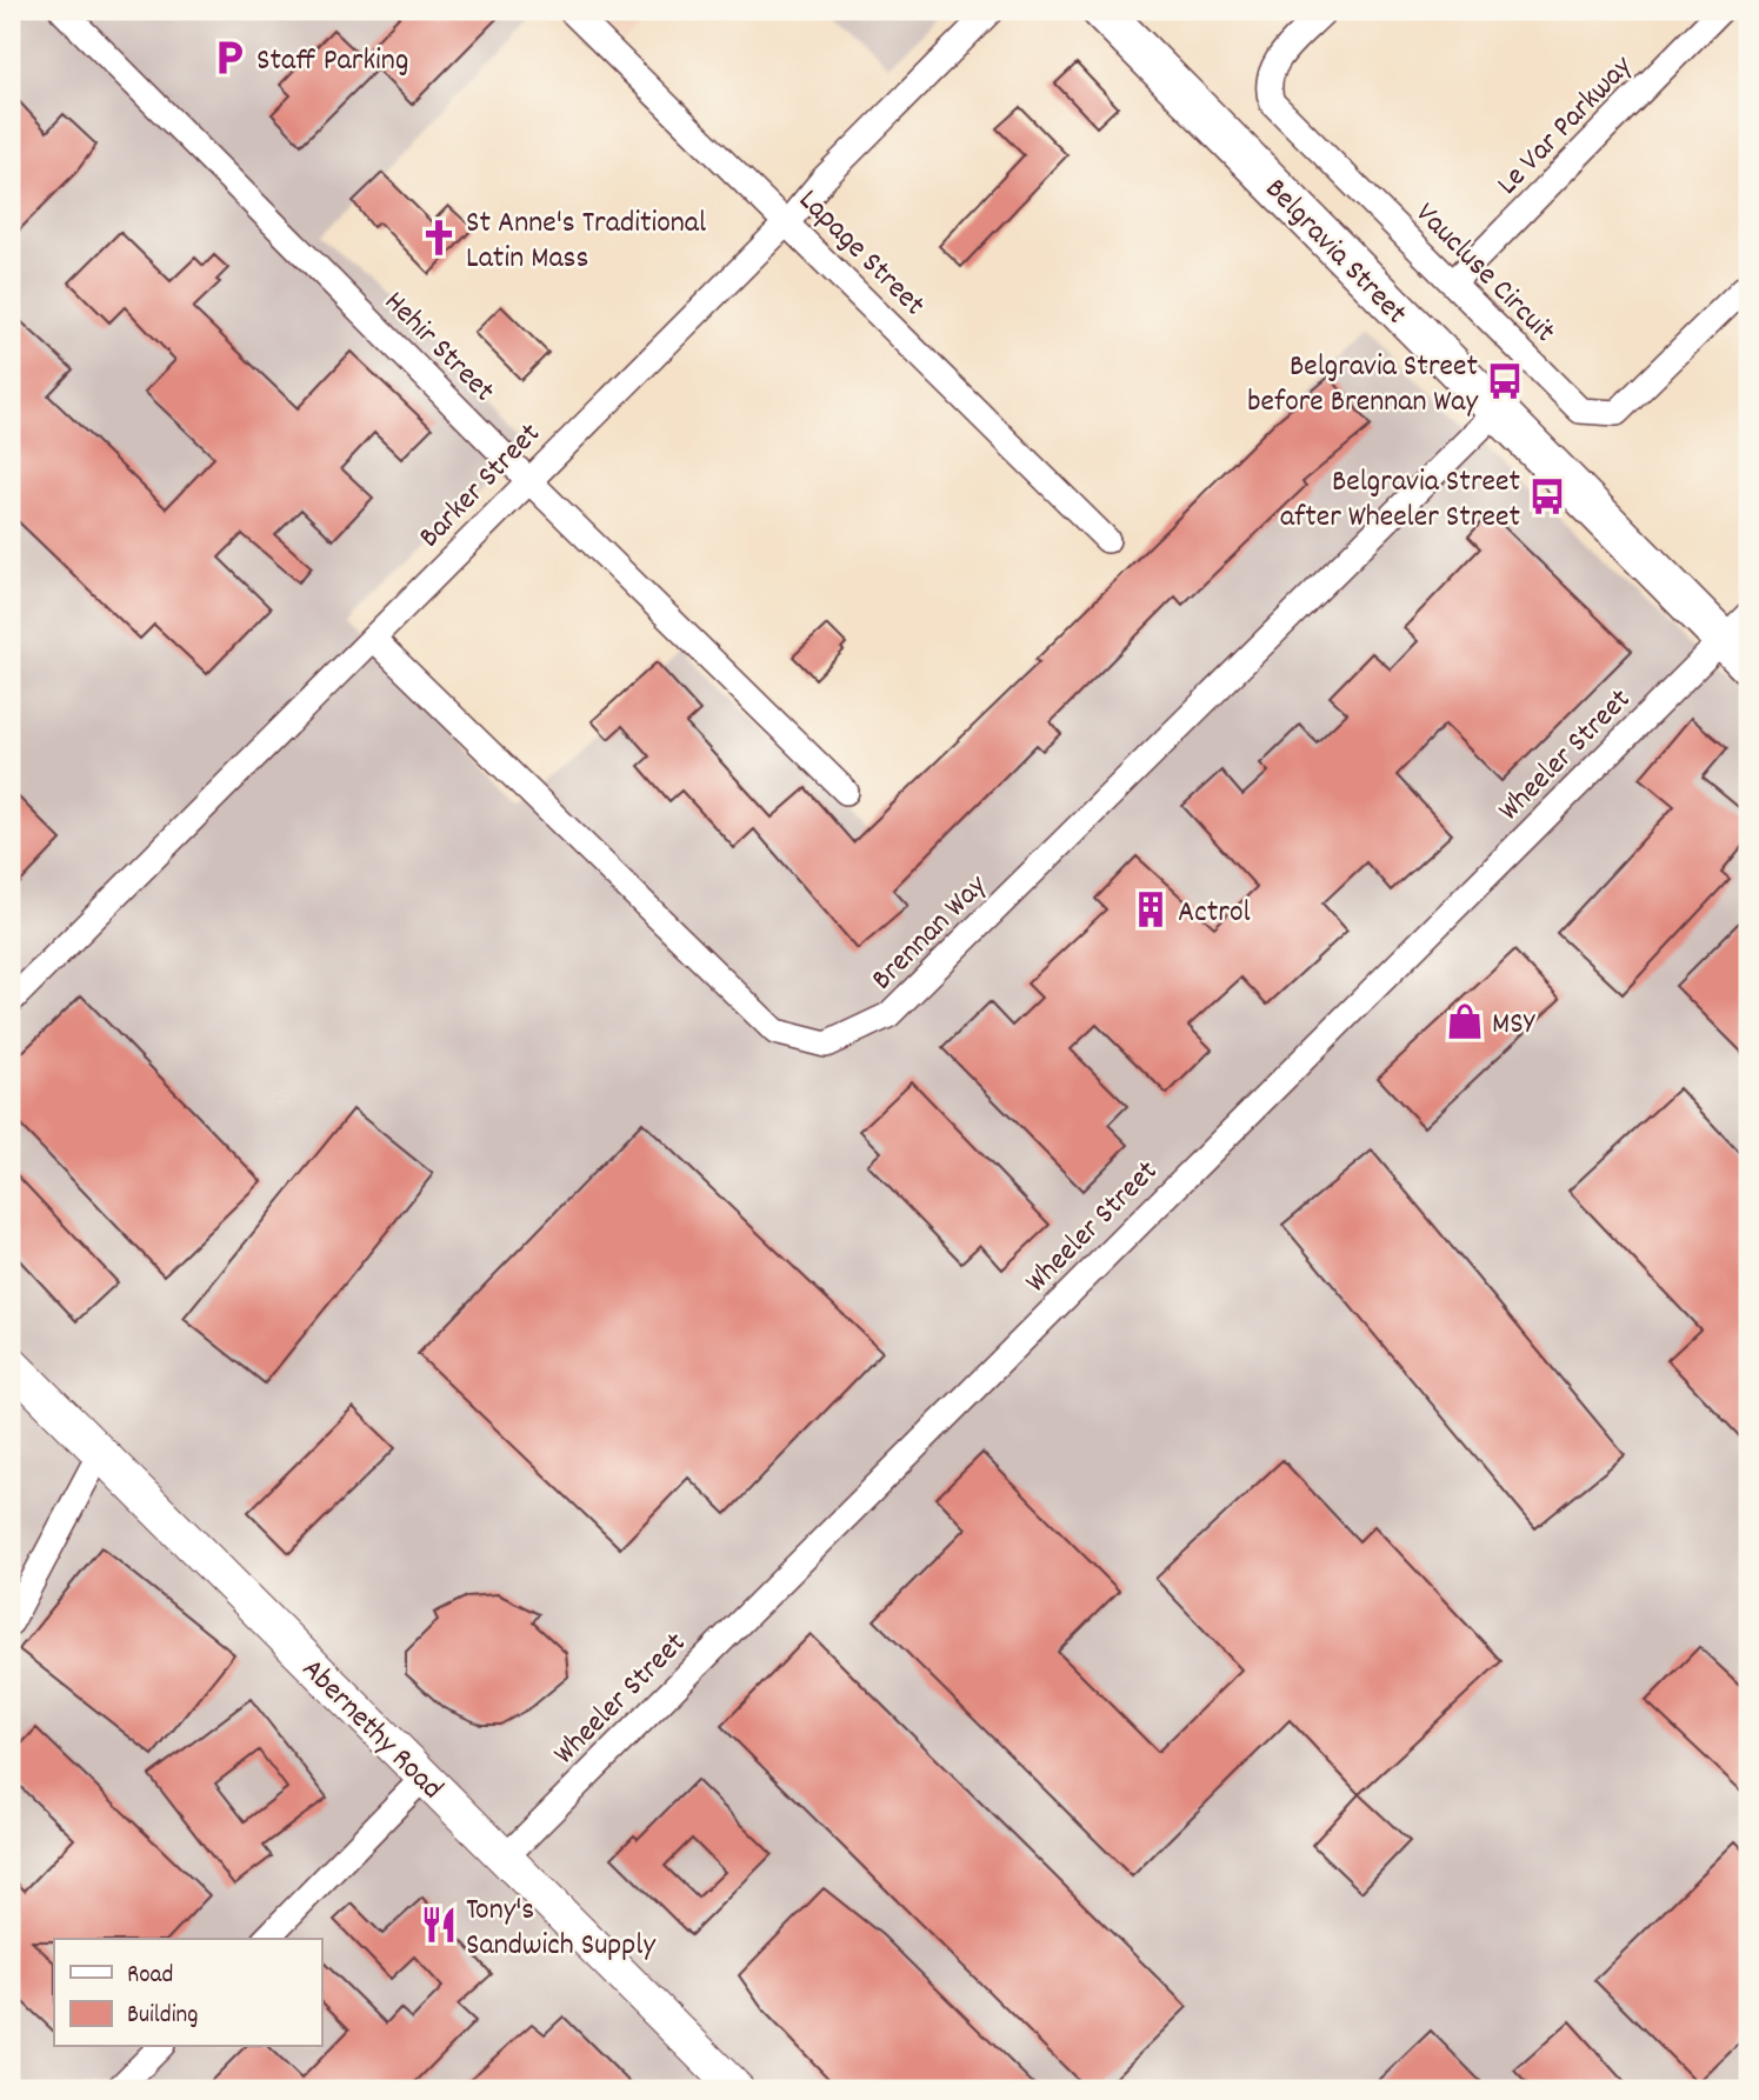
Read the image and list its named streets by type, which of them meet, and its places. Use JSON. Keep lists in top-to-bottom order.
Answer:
{
  "streets": {
    "main road": ["Belgravia Street"],
    "street": [
      "Le Var Parkway",
      "Lapage Street",
      "Vaucluse Circuit",
      "Hehir Street",
      "Barker Street",
      "Wheeler Street",
      "Brennan Way",
      "Abernethy Road"
    ]
  },
  "crossings": [
    ["Le Var Parkway", "Vaucluse Circuit"],
    ["Belgravia Street", "Wheeler Street"],
    ["Belgravia Street", "Brennan Way"],
    ["Lapage Street", "Barker Street"],
    ["Hehir Street", "Barker Street"],
    ["Barker Street", "Brennan Way"],
    ["Wheeler Street", "Abernethy Road"]
  ],
  "places": {
    "parking": ["Staff Parking"],
    "church": ["St Anne's Traditional Latin Mass"],
    "bus stop": ["Belgravia Street before Brennan Way", "Belgravia Street after Wheeler Street"],
    "building": ["Actrol"],
    "shop": ["MSY"],
    "restaurant": ["Tony's Sandwich Supply"]
  },
  "legend": ["Road", "Building"]
}
